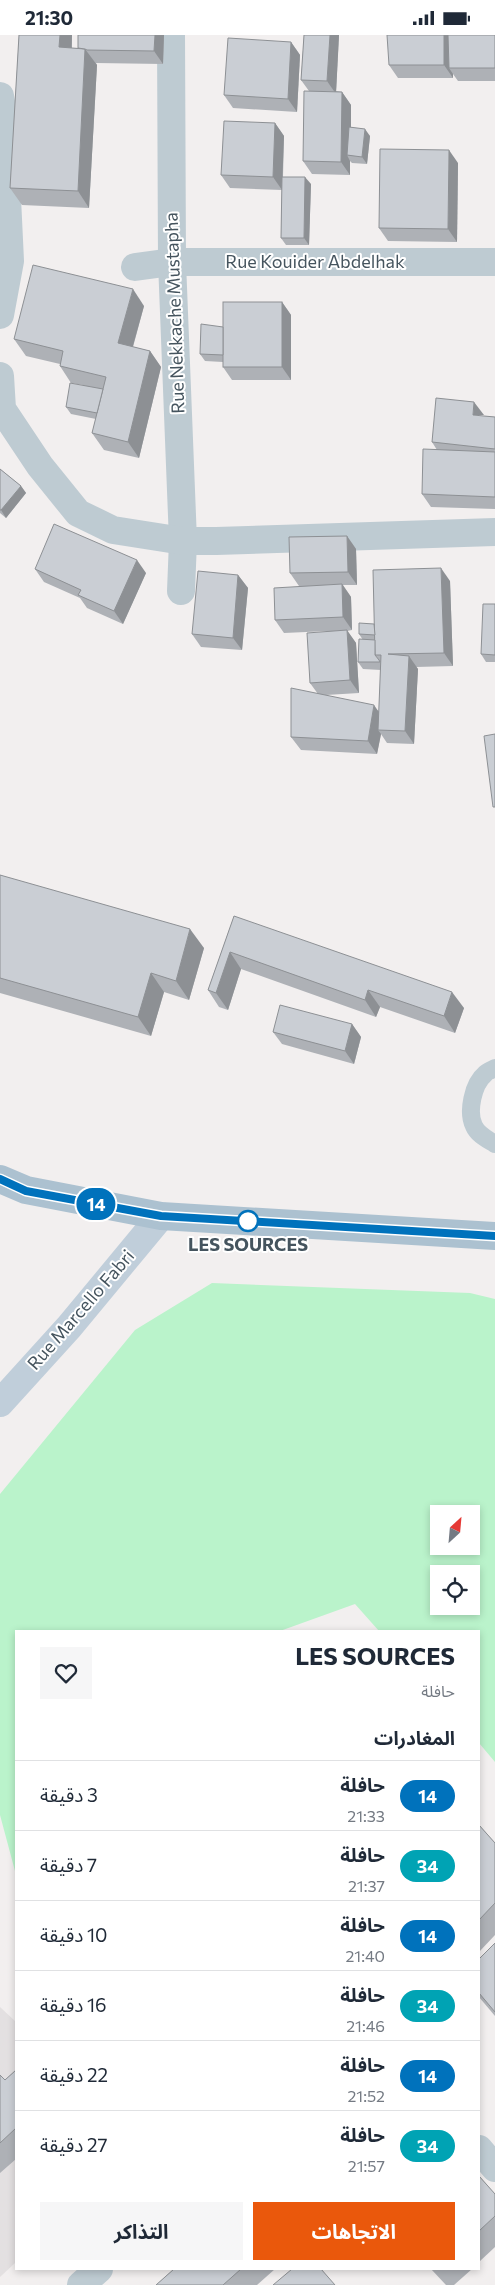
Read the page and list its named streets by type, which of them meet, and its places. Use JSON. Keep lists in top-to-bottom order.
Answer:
{
  "streets": {
    "street": ["Rue Kouider Abdelhak", "Rue Nekkache Mustapha", "Rue Marcello Fabri"]
  },
  "crossings": [
    ["Rue Kouider Abdelhak", "Rue Nekkache Mustapha"]
  ],
  "places": ["LES SOURCES"],
  "lines": ["bus line 14"],
  "north": "top right",
  "page": {
    "status": "21:30",
    "on_map": "14",
    "heading": [
      ["LES SOURCES", "حافلة"],
      "المغادرات"
    ],
    "list": [
      {
        "mark": "14",
        "name": "حافلة",
        "note": "21:33",
        "value": "3 دقيقة"
      },
      {
        "mark": "34",
        "name": "حافلة",
        "note": "21:37",
        "value": "7 دقيقة"
      },
      {
        "mark": "14",
        "name": "حافلة",
        "note": "21:40",
        "value": "10 دقيقة"
      },
      {
        "mark": "34",
        "name": "حافلة",
        "note": "21:46",
        "value": "16 دقيقة"
      },
      {
        "mark": "14",
        "name": "حافلة",
        "note": "21:52",
        "value": "22 دقيقة"
      },
      {
        "mark": "34",
        "name": "حافلة",
        "note": "21:57",
        "value": "27 دقيقة"
      }
    ],
    "buttons": ["الاتجاهات", "التذاكر"]
  }
}
